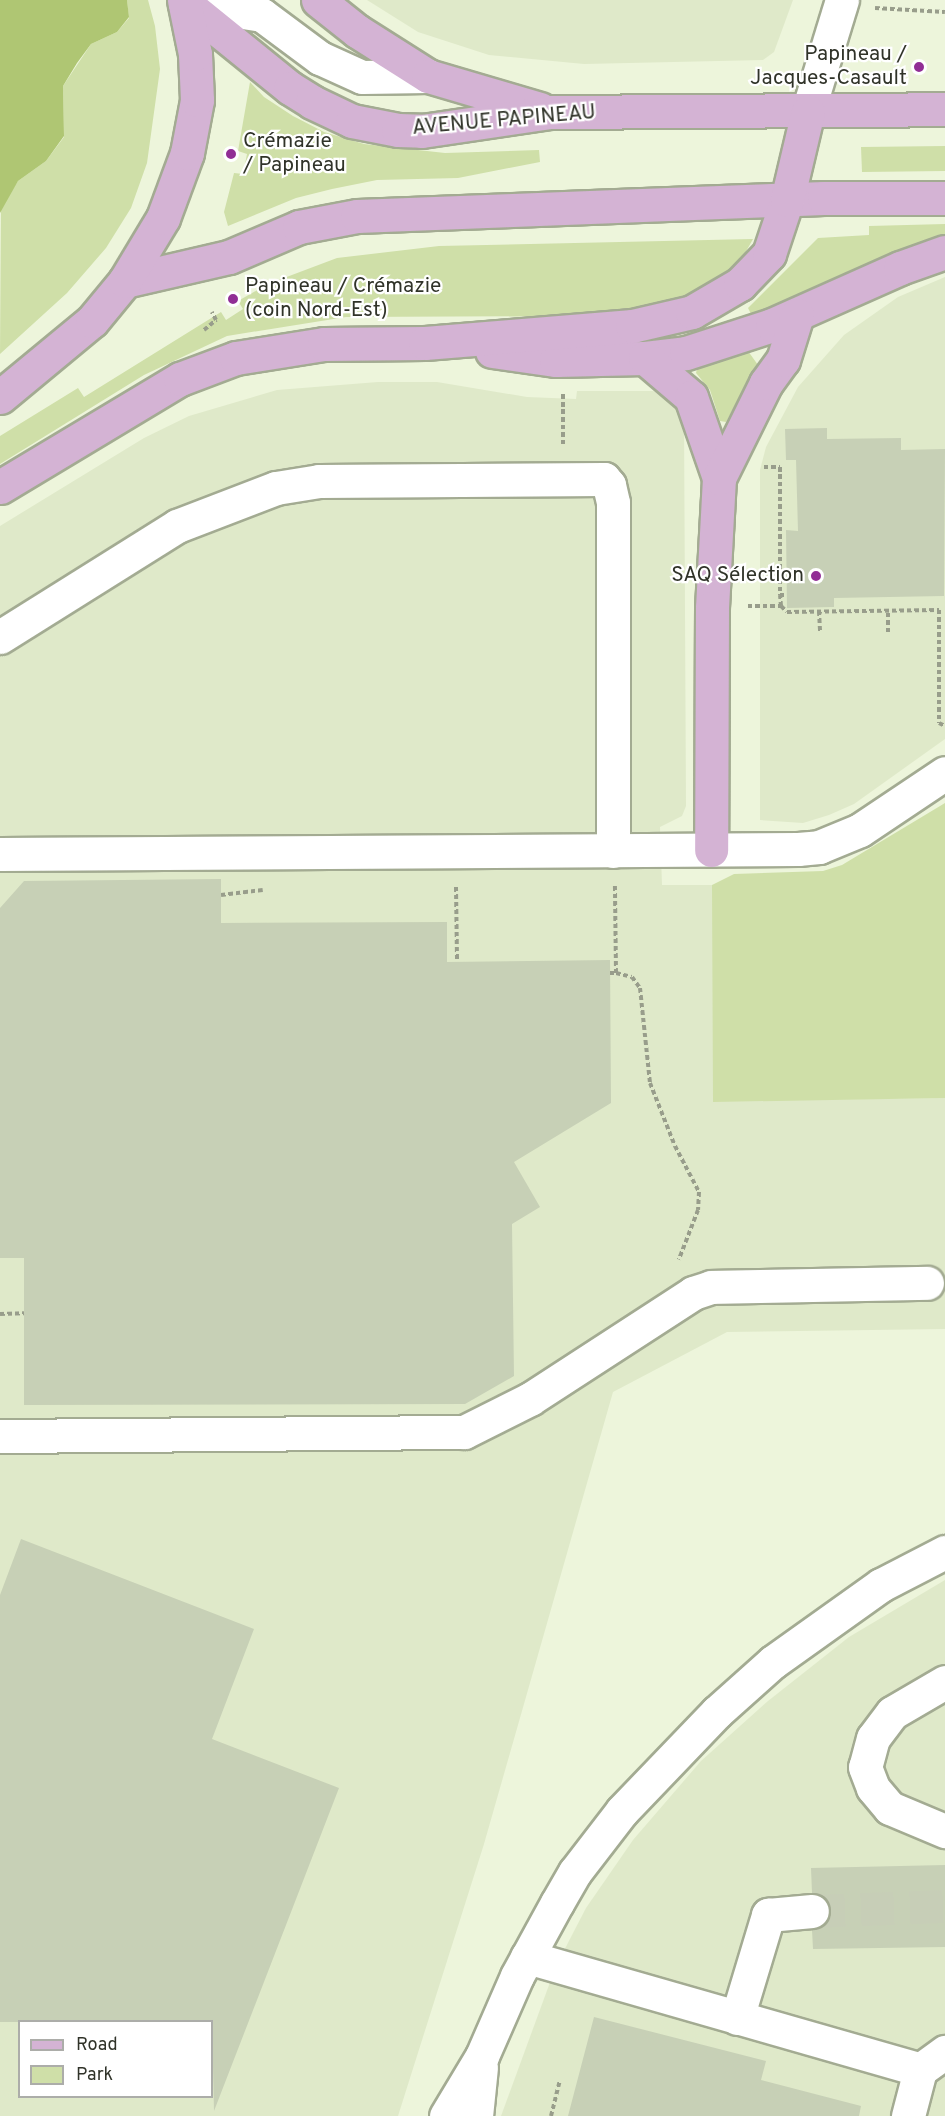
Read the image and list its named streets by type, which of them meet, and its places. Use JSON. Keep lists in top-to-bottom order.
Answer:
{
  "streets": {
    "main road": ["AVENUE PAPINEAU"]
  },
  "places": [
    "Papineau / Jacques-Casault",
    "Crémazie / Papineau",
    "Papineau / Crémazie (coin Nord-Est)",
    "SAQ Sélection"
  ],
  "legend": ["Road", "Park"]
}
